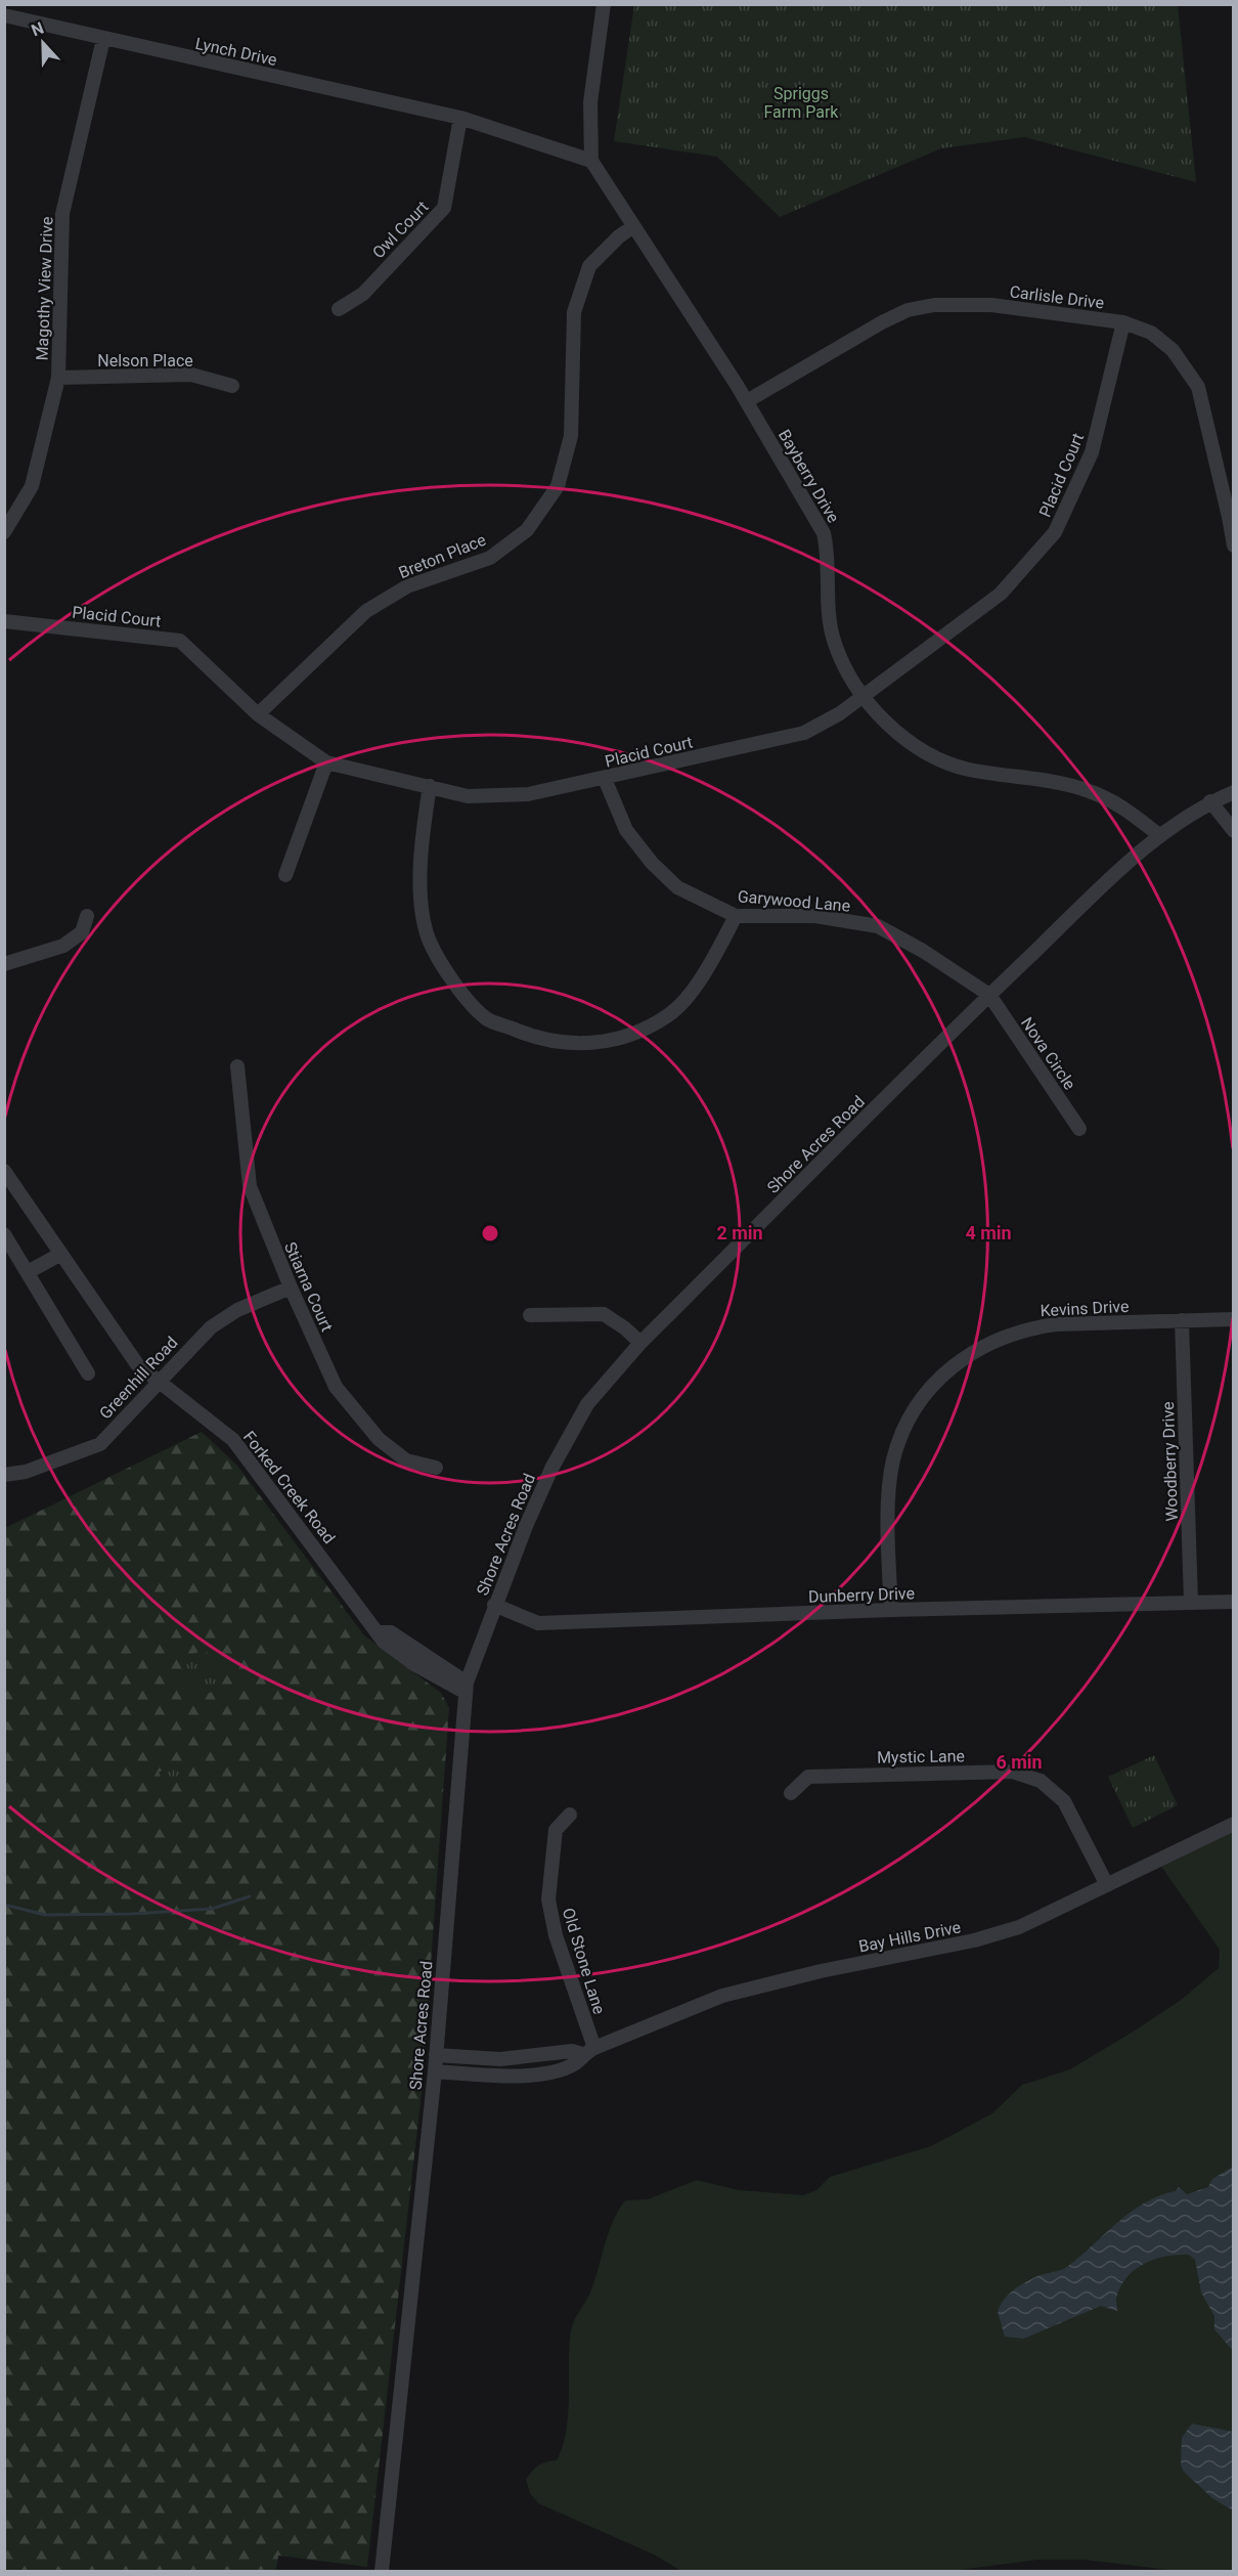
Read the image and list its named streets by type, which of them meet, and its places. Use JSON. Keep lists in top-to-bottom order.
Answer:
{
  "streets": {
    "street": [
      "Lynch Drive",
      "Owl Court",
      "Magothy View Drive",
      "Carlisle Drive",
      "Nelson Place",
      "Placid Court",
      "Bayberry Drive",
      "Breton Place",
      "Garywood Lane",
      "Nova Circle",
      "Shore Acres Road",
      "Stiarna Court",
      "Kevins Drive",
      "Greenhill Road",
      "Woodberry Drive",
      "Forked Creek Road",
      "Dunberry Drive",
      "Mystic Lane",
      "Bay Hills Drive",
      "Old Stone Lane"
    ]
  },
  "crossings": [
    ["Lynch Drive", "Owl Court"],
    ["Lynch Drive", "Magothy View Drive"],
    ["Magothy View Drive", "Nelson Place"],
    ["Carlisle Drive", "Placid Court"],
    ["Carlisle Drive", "Bayberry Drive"],
    ["Placid Court", "Bayberry Drive"],
    ["Placid Court", "Breton Place"],
    ["Placid Court", "Garywood Lane"],
    ["Bayberry Drive", "Breton Place"],
    ["Bayberry Drive", "Shore Acres Road"],
    ["Garywood Lane", "Nova Circle"],
    ["Garywood Lane", "Shore Acres Road"],
    ["Nova Circle", "Shore Acres Road"],
    ["Shore Acres Road", "Forked Creek Road"],
    ["Shore Acres Road", "Dunberry Drive"],
    ["Shore Acres Road", "Bay Hills Drive"],
    ["Stiarna Court", "Greenhill Road"],
    ["Kevins Drive", "Woodberry Drive"],
    ["Kevins Drive", "Dunberry Drive"],
    ["Greenhill Road", "Forked Creek Road"],
    ["Woodberry Drive", "Dunberry Drive"],
    ["Mystic Lane", "Bay Hills Drive"],
    ["Bay Hills Drive", "Old Stone Lane"]
  ],
  "parks": ["Spriggs Farm Park"],
  "north": "top",
  "rings": ["2 min", "4 min", "6 min"]
}
